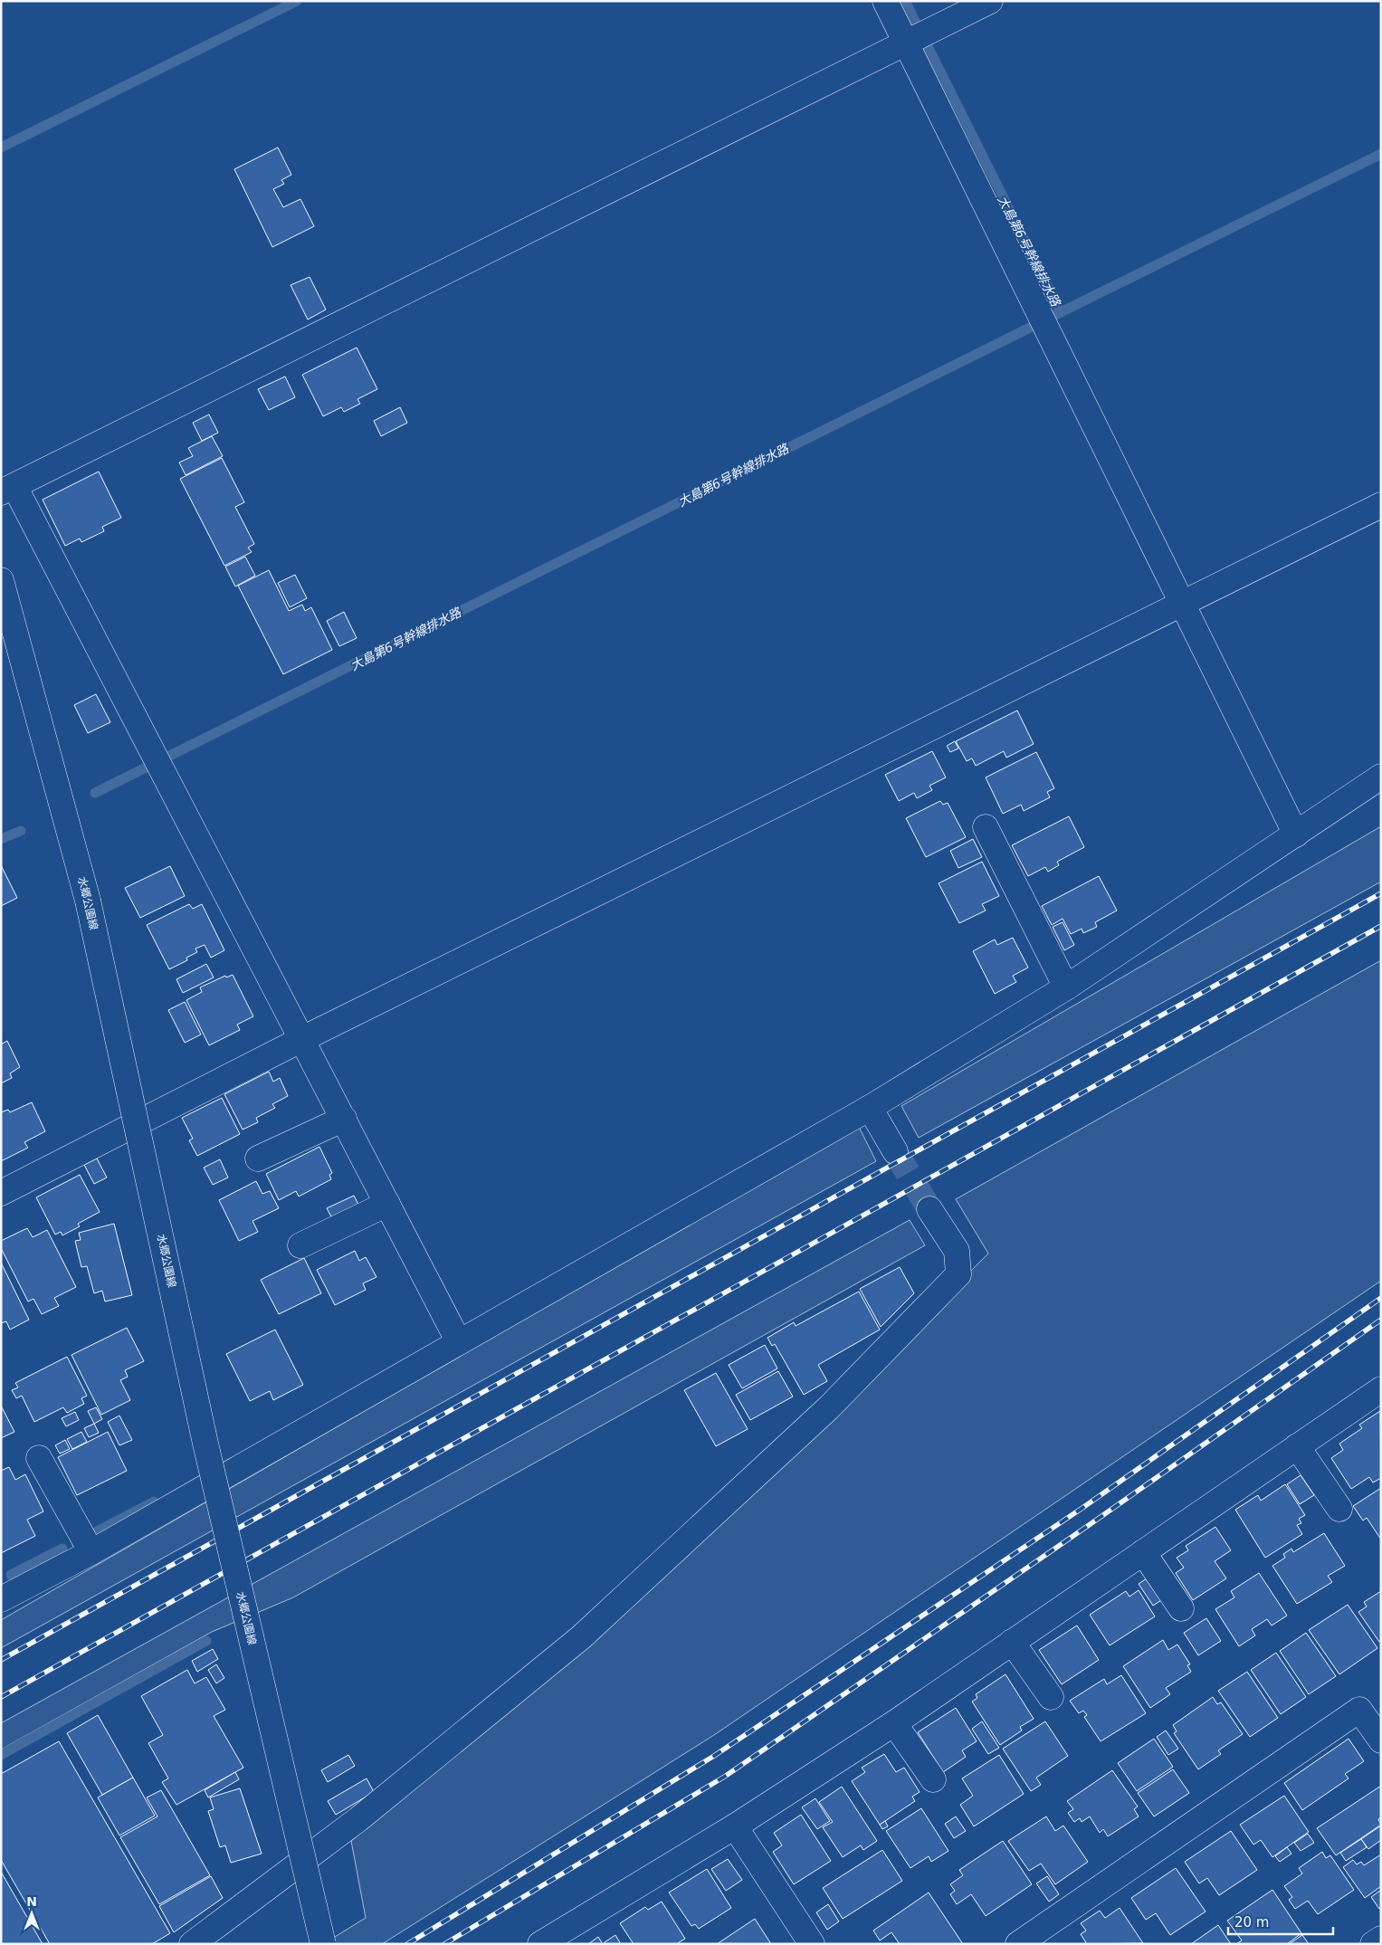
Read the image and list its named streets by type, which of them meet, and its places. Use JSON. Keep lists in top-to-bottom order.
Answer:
{
  "streets": {
    "street": ["水郷公園線"]
  },
  "water": ["大島第6号幹線排水路"],
  "scale_bar": "20 m",
  "north": "top"
}
